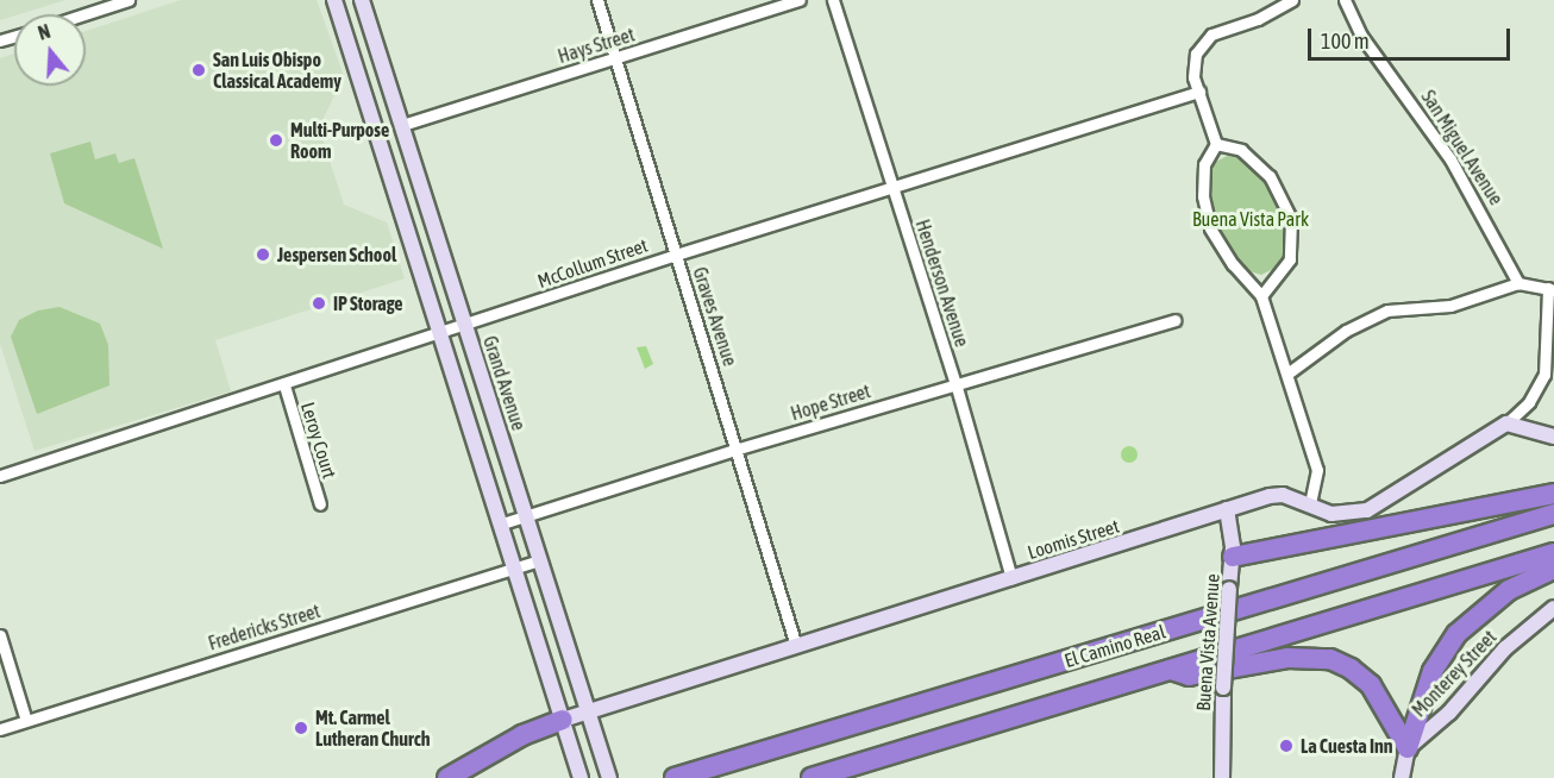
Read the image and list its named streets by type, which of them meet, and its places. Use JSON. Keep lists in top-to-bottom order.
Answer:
{
  "streets": {
    "highway": ["El Camino Real"],
    "street": [
      "Hays Street",
      "San Miguel Avenue",
      "McCollum Street",
      "Henderson Avenue",
      "Graves Avenue",
      "Grand Avenue",
      "Hope Street",
      "Leroy Court",
      "Loomis Street",
      "Fredericks Street",
      "Buena Vista Avenue",
      "Monterey Street"
    ]
  },
  "crossings": [
    ["Hays Street", "Graves Avenue"],
    ["Hays Street", "Grand Avenue"],
    ["McCollum Street", "Henderson Avenue"],
    ["McCollum Street", "Graves Avenue"],
    ["McCollum Street", "Grand Avenue"],
    ["McCollum Street", "Leroy Court"],
    ["Henderson Avenue", "Hope Street"],
    ["Henderson Avenue", "Loomis Street"],
    ["Graves Avenue", "Hope Street"],
    ["Graves Avenue", "Loomis Street"],
    ["Grand Avenue", "Hope Street"],
    ["Grand Avenue", "Loomis Street"],
    ["Grand Avenue", "Fredericks Street"],
    ["Loomis Street", "Buena Vista Avenue"]
  ],
  "parks": ["Buena Vista Park"],
  "places": [
    "San Luis Obispo Classical Academy",
    "Multi-Purpose Room",
    "Jespersen School",
    "IP Storage",
    "Mt. Carmel Lutheran Church",
    "La Cuesta Inn"
  ],
  "scale_bar": "100 m",
  "north": "top"
}
